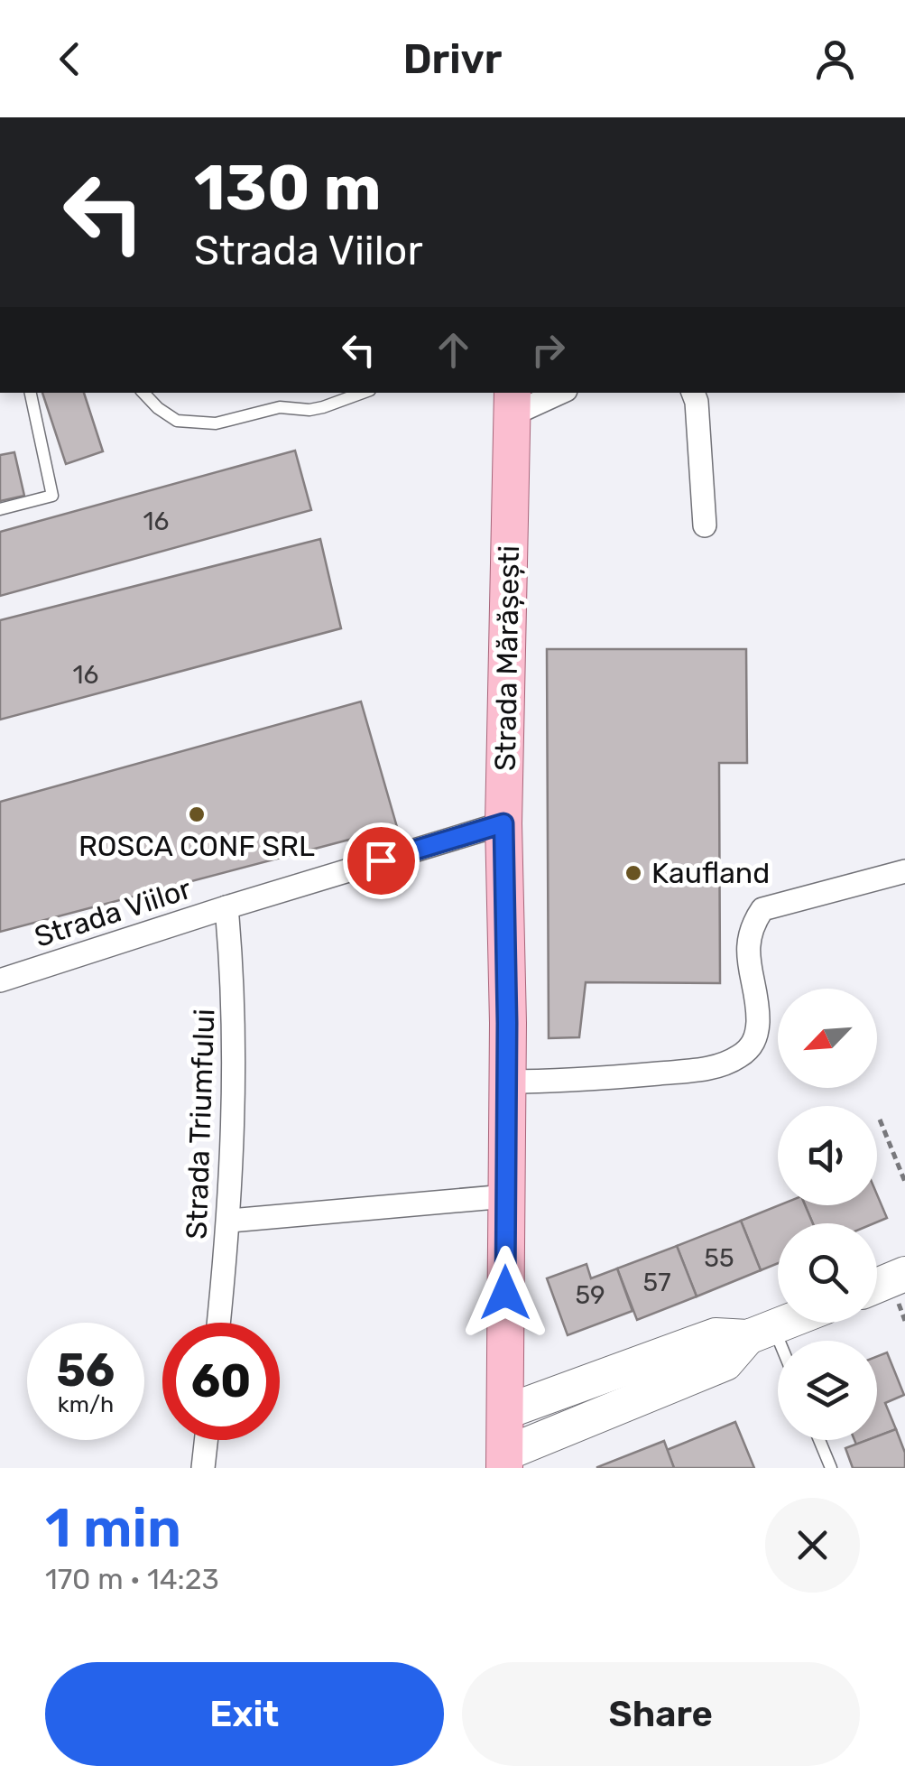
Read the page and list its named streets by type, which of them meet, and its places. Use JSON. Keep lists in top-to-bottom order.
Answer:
{
  "streets": {
    "main road": ["Strada Mărășești"],
    "street": ["Strada Viilor", "Strada Triumfului"]
  },
  "crossings": [
    ["Strada Mărășești", "Strada Viilor"],
    ["Strada Viilor", "Strada Triumfului"]
  ],
  "places": ["ROSCA CONF SRL", "Kaufland"],
  "house_numbers": [
    "16",
    "16",
    "55",
    "57",
    "59"
  ],
  "north": "bottom left",
  "page": {
    "header": "Drivr",
    "turn": ["130 m", "Strada Viilor"],
    "speed": "56 km/h",
    "limit": "60",
    "heading": ["1 min", "170 m · 14:23"],
    "buttons": ["Exit", "Share"]
  }
}
